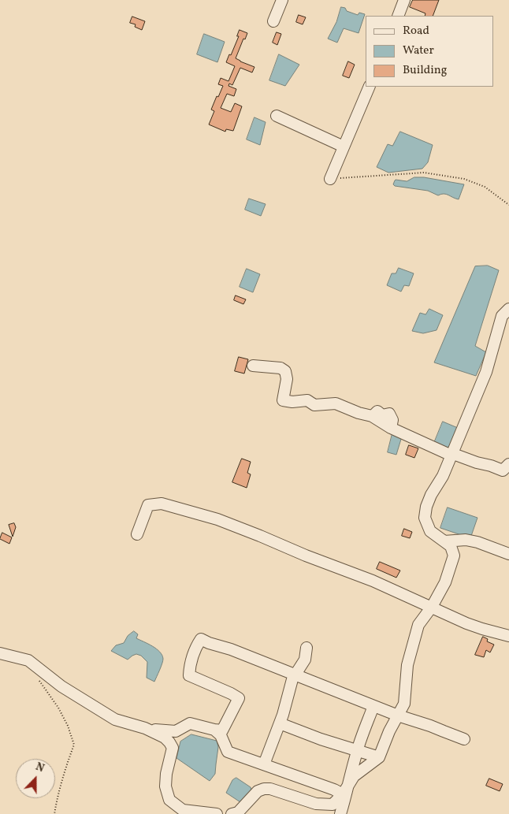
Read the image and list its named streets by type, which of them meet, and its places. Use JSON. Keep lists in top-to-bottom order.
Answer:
{
  "legend": ["Road", "Water", "Building"],
  "north": "top"
}
